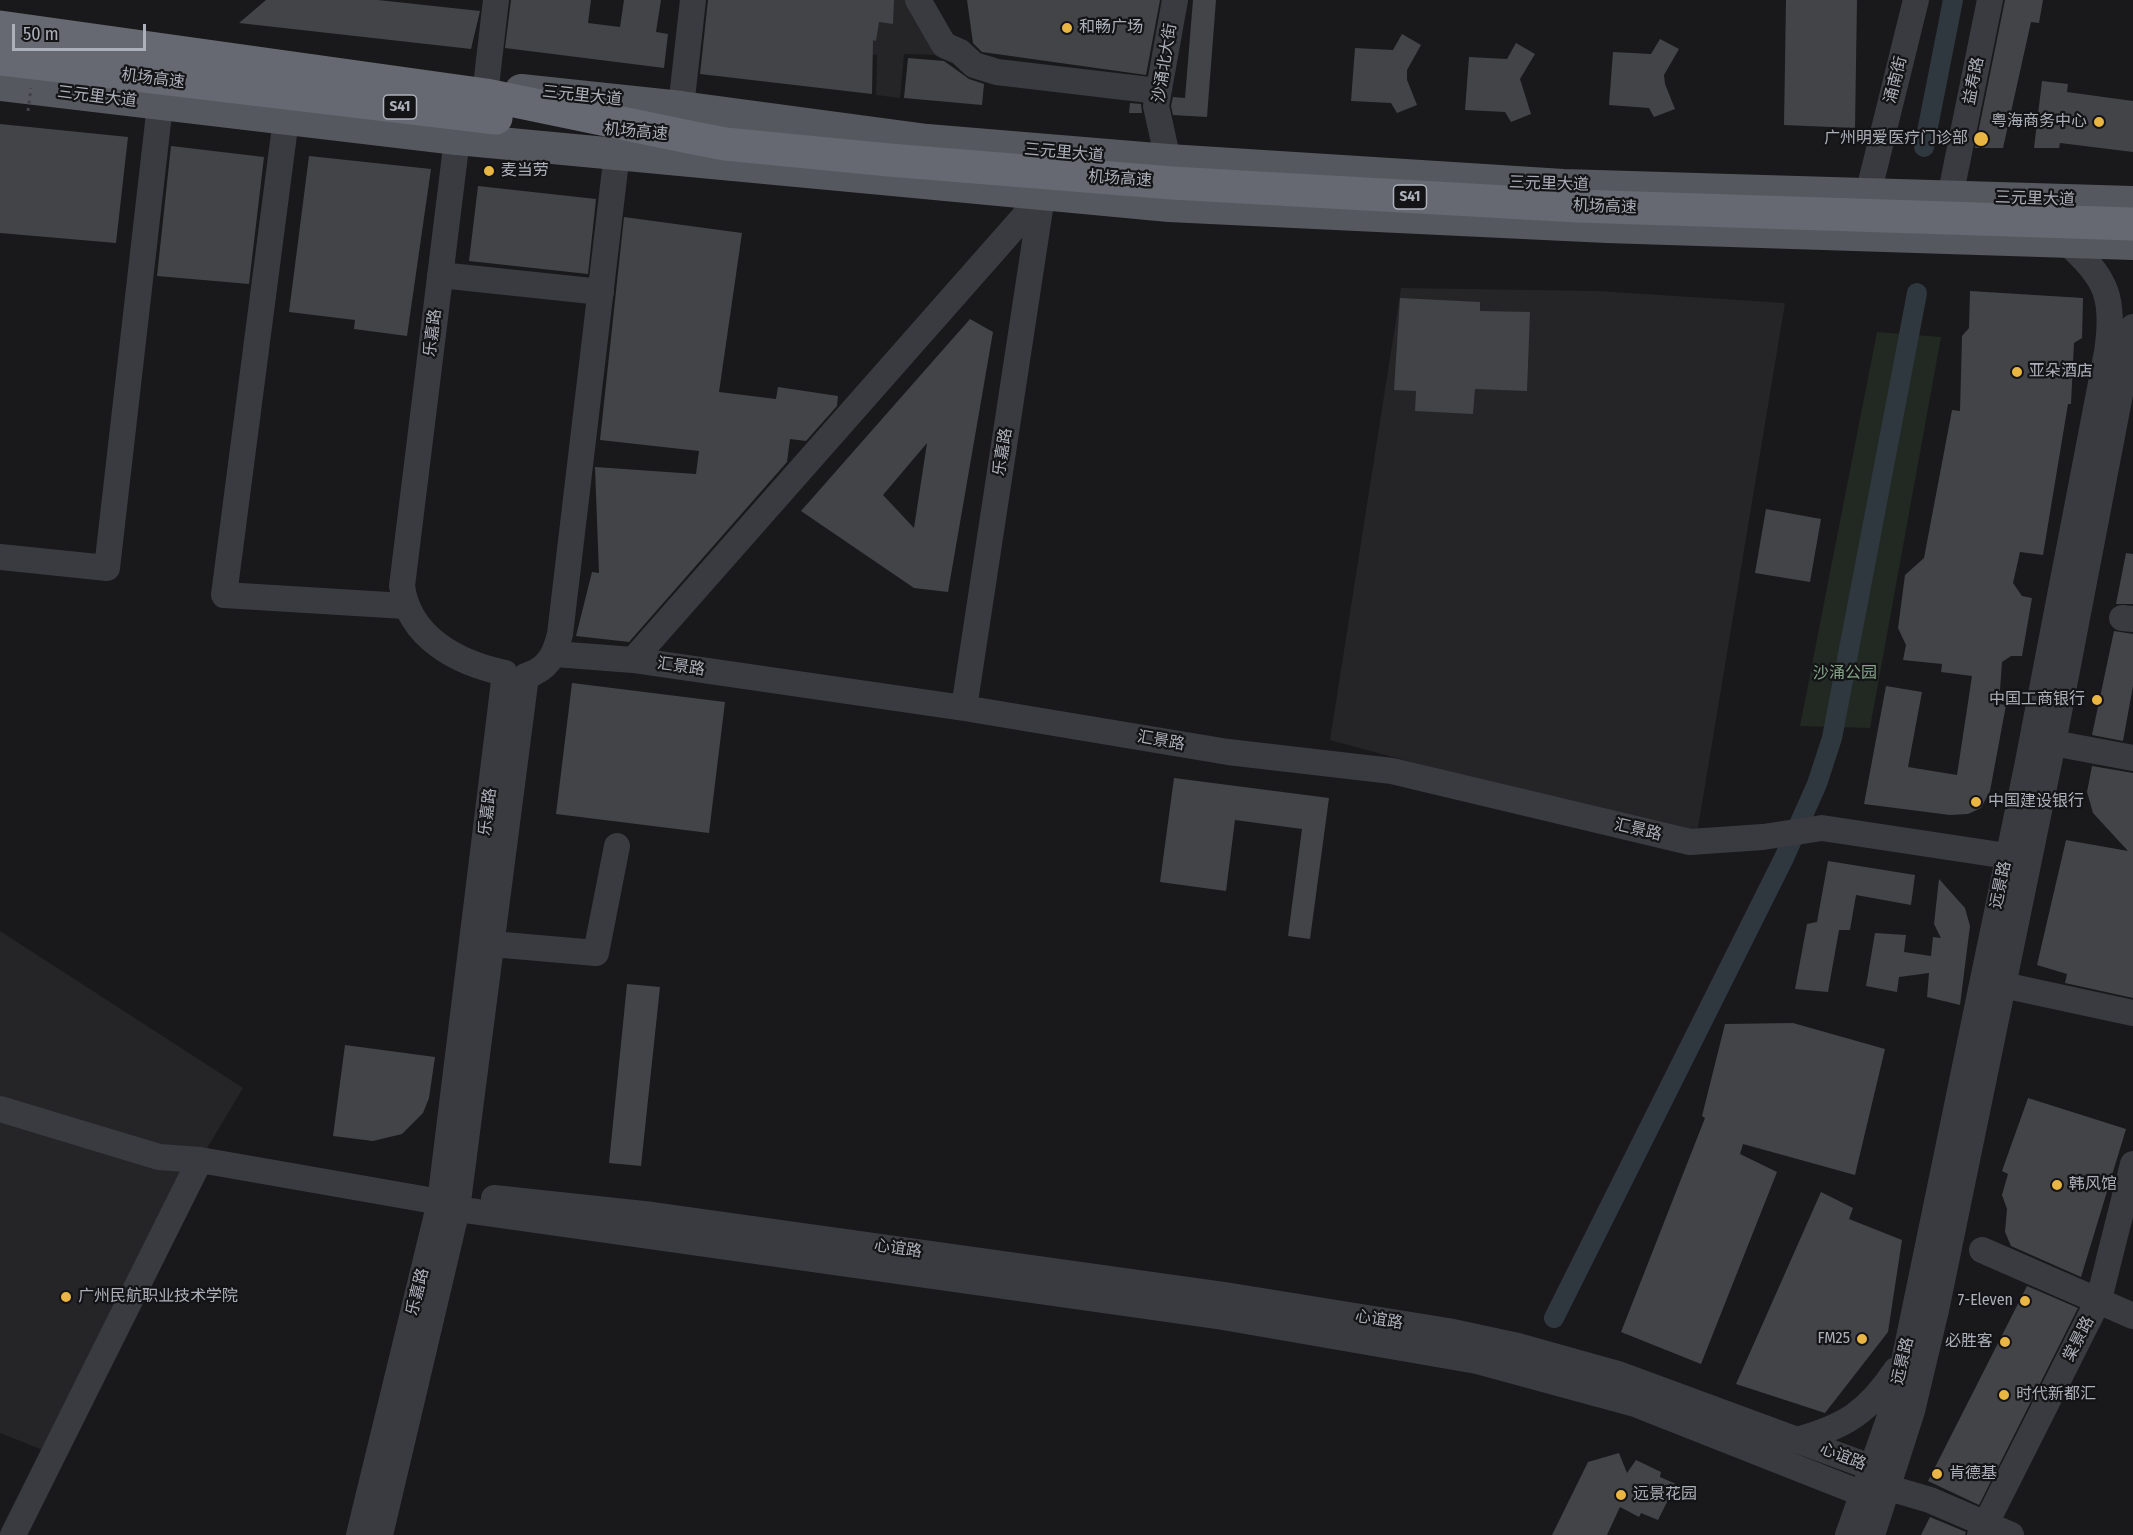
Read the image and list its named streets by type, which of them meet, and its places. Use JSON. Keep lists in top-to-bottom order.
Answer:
{
  "streets": {
    "highway": ["机场高速", "S41"],
    "main road": ["三元里大道"],
    "street": [
      "沙涌北大街",
      "涌南街",
      "益寿路",
      "乐嘉路",
      "汇景路",
      "远景路",
      "心谊路",
      "棠景路"
    ]
  },
  "crossings": [
    ["沙涌北大街", "三元里大道"],
    ["机场高速", "三元里大道"],
    ["涌南街", "三元里大道"],
    ["益寿路", "三元里大道"],
    ["三元里大道", "乐嘉路"],
    ["三元里大道", "远景路"],
    ["乐嘉路", "汇景路"],
    ["乐嘉路", "心谊路"],
    ["汇景路", "远景路"],
    ["远景路", "心谊路"]
  ],
  "parks": ["沙涌公园"],
  "places": [
    "和畅广场",
    "粤海商务中心",
    "广州明爱医疗门诊部",
    "麦当劳",
    "亚朵酒店",
    "中国工商银行",
    "中国建设银行",
    "韩风馆",
    "广州民航职业技术学院",
    "7-Eleven",
    "FM25",
    "必胜客",
    "时代新都汇",
    "肯德基",
    "远景花园"
  ],
  "scale_bar": "50 m"
}
